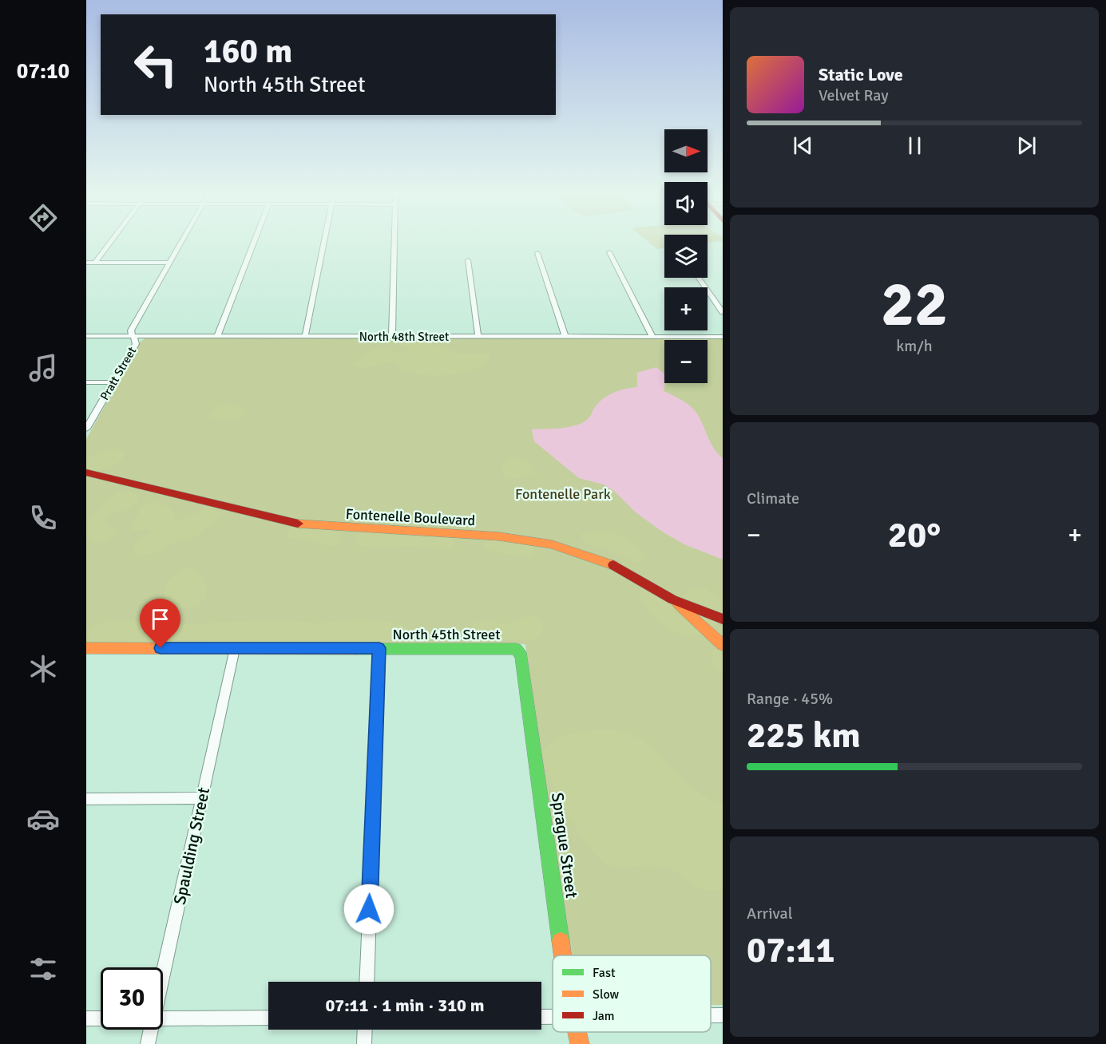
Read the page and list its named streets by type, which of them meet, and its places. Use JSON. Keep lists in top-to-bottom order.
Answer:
{
  "streets": {
    "main road": ["Fontenelle Boulevard", "North 45th Street", "Sprague Street"],
    "street": ["North 48th Street", "Pratt Street", "Spaulding Street"]
  },
  "crossings": [
    ["North 48th Street", "Pratt Street"],
    ["North 45th Street", "Sprague Street"],
    ["North 45th Street", "Spaulding Street"]
  ],
  "parks": ["Fontenelle Park"],
  "legend": ["Fast", "Slow", "Jam"],
  "north": "right",
  "page": {
    "tabs": "07:10",
    "turn": ["160 m", "North 45th Street"],
    "song": ["Static Love", "Velvet Ray"],
    "map_buttons": ["+", "−"],
    "tile": [
      ["22", "km/h"],
      "Climate",
      ["Range · 45%", "225 km"],
      ["Arrival", "07:11"]
    ],
    "heat": ["−", "20°", "+"],
    "limit": "30",
    "trip": "07:11 · 1 min · 310 m"
  }
}
